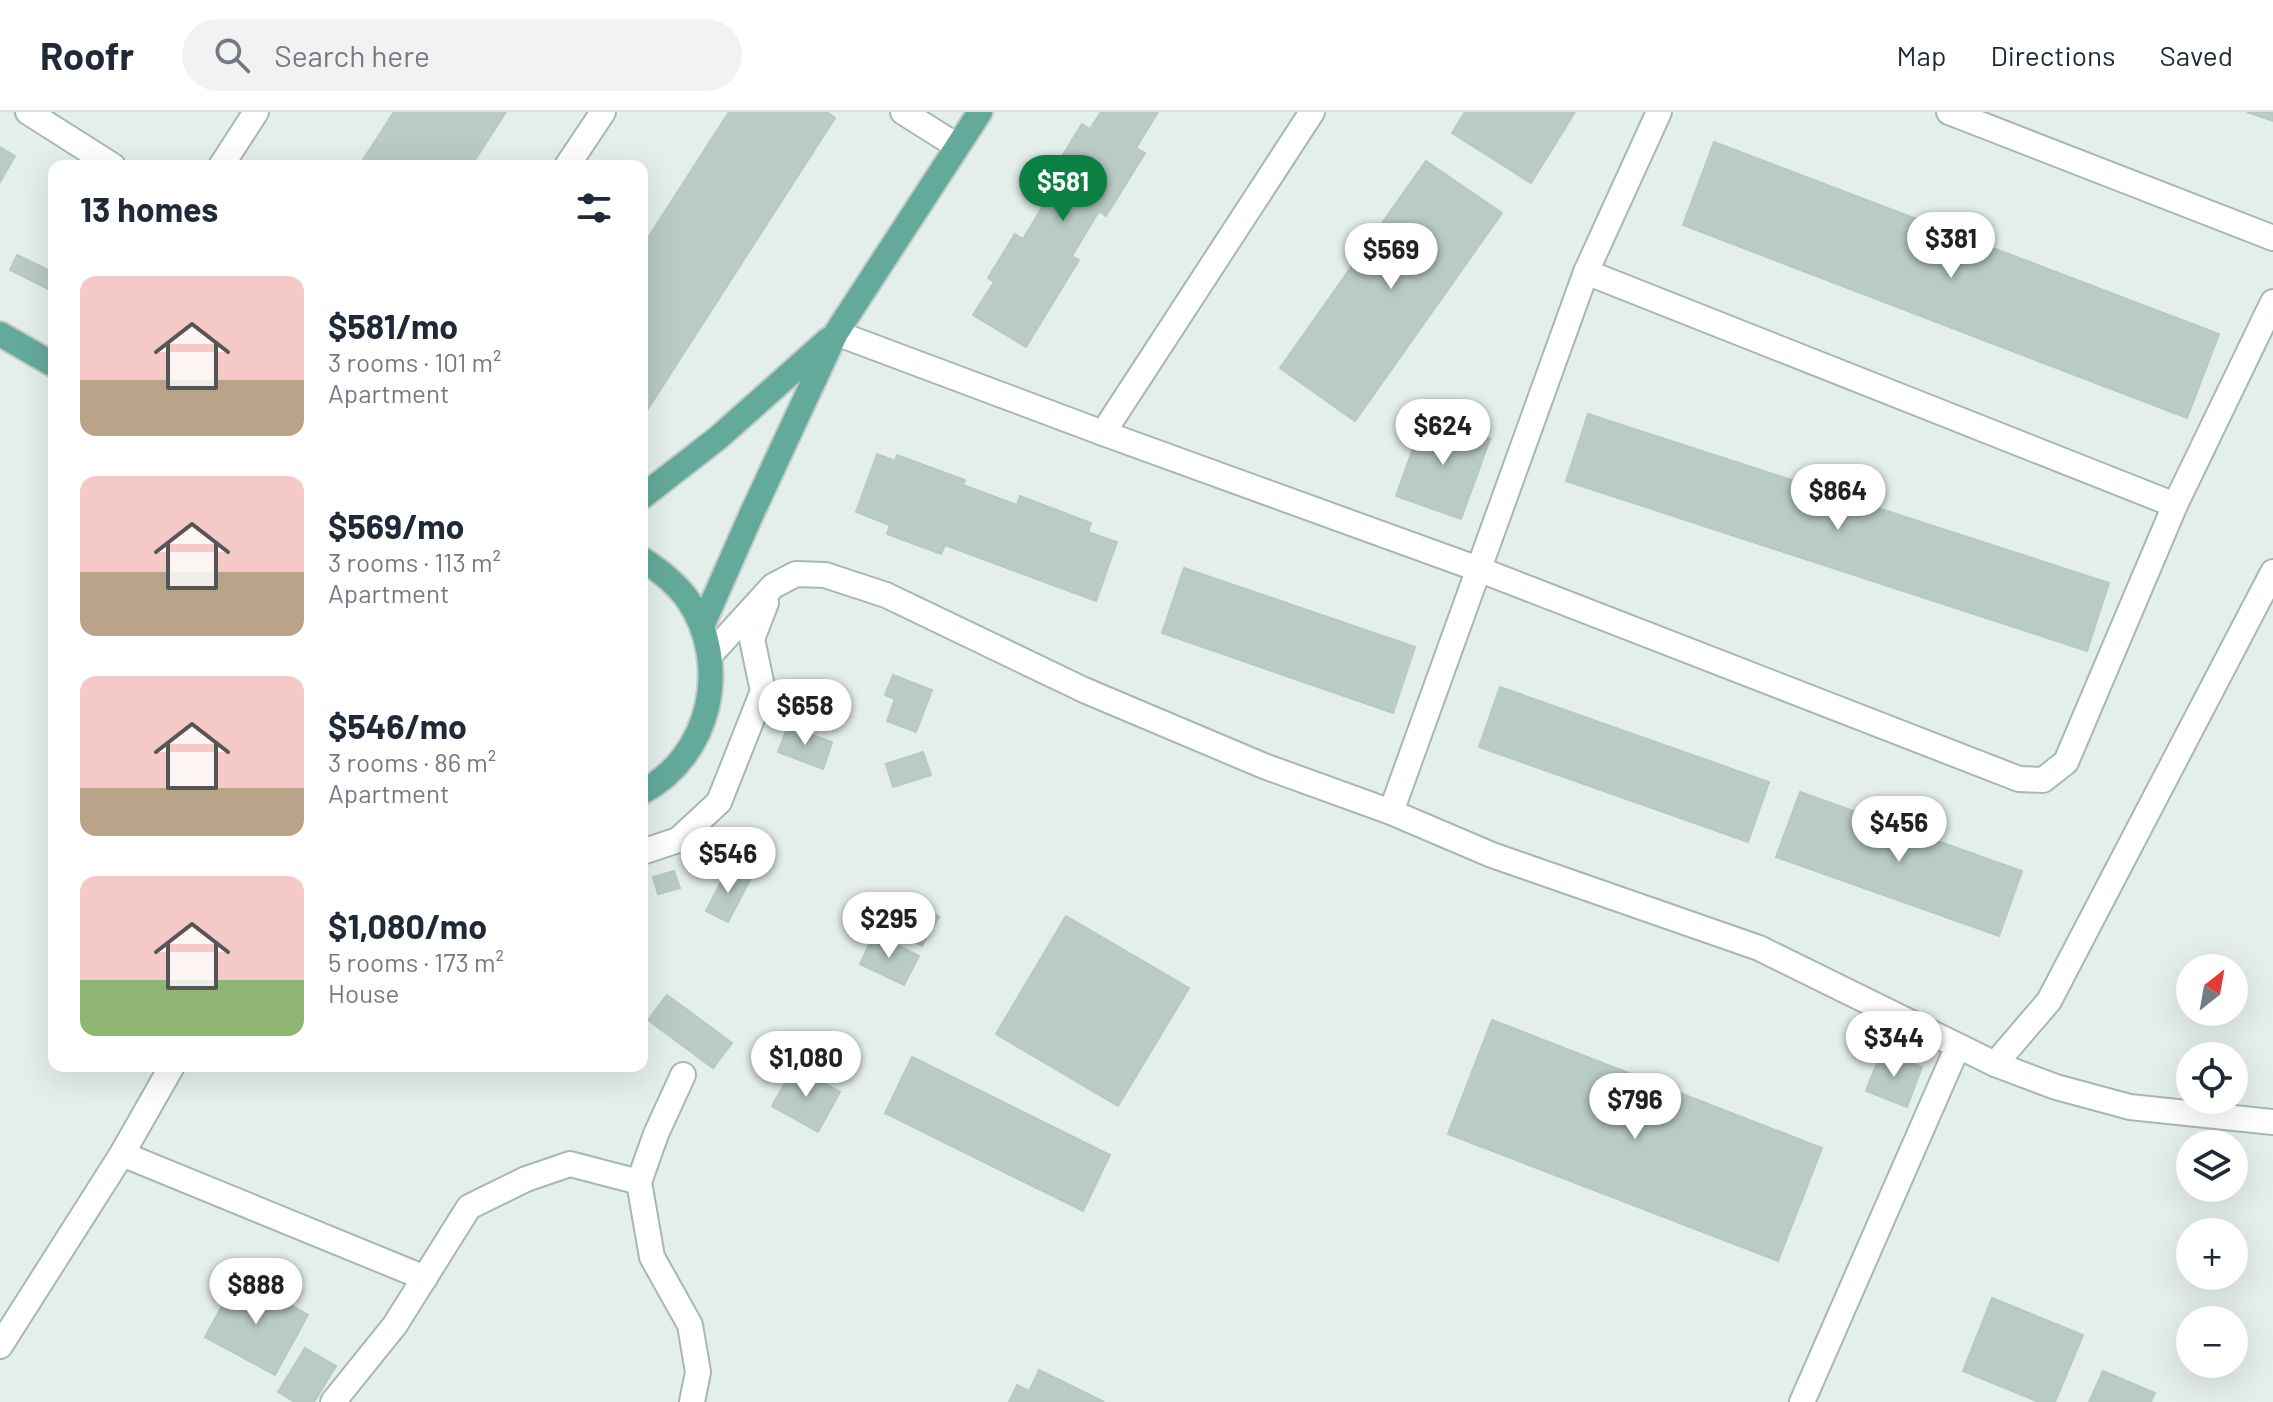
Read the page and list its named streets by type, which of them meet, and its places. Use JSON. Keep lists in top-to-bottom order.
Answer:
{
  "north": "top right",
  "page": {
    "header": "Roofr",
    "search": "Search here",
    "nav": ["Map", "Directions", "Saved"],
    "price": [
      "$581",
      "$381",
      "$569",
      "$624",
      "$864",
      "$658",
      "$456",
      "$546",
      "$295",
      "$344",
      "$1,080",
      "$796",
      "$888"
    ],
    "heading": "13 homes",
    "list": [
      {
        "name": "$581/mo",
        "note": "3 rooms · 101 m² · Apartment"
      },
      {
        "name": "$569/mo",
        "note": "3 rooms · 113 m² · Apartment"
      },
      {
        "name": "$546/mo",
        "note": "3 rooms · 86 m² · Apartment"
      },
      {
        "name": "$1,080/mo",
        "note": "5 rooms · 173 m² · House"
      }
    ],
    "map_buttons": ["+", "−"]
  }
}
